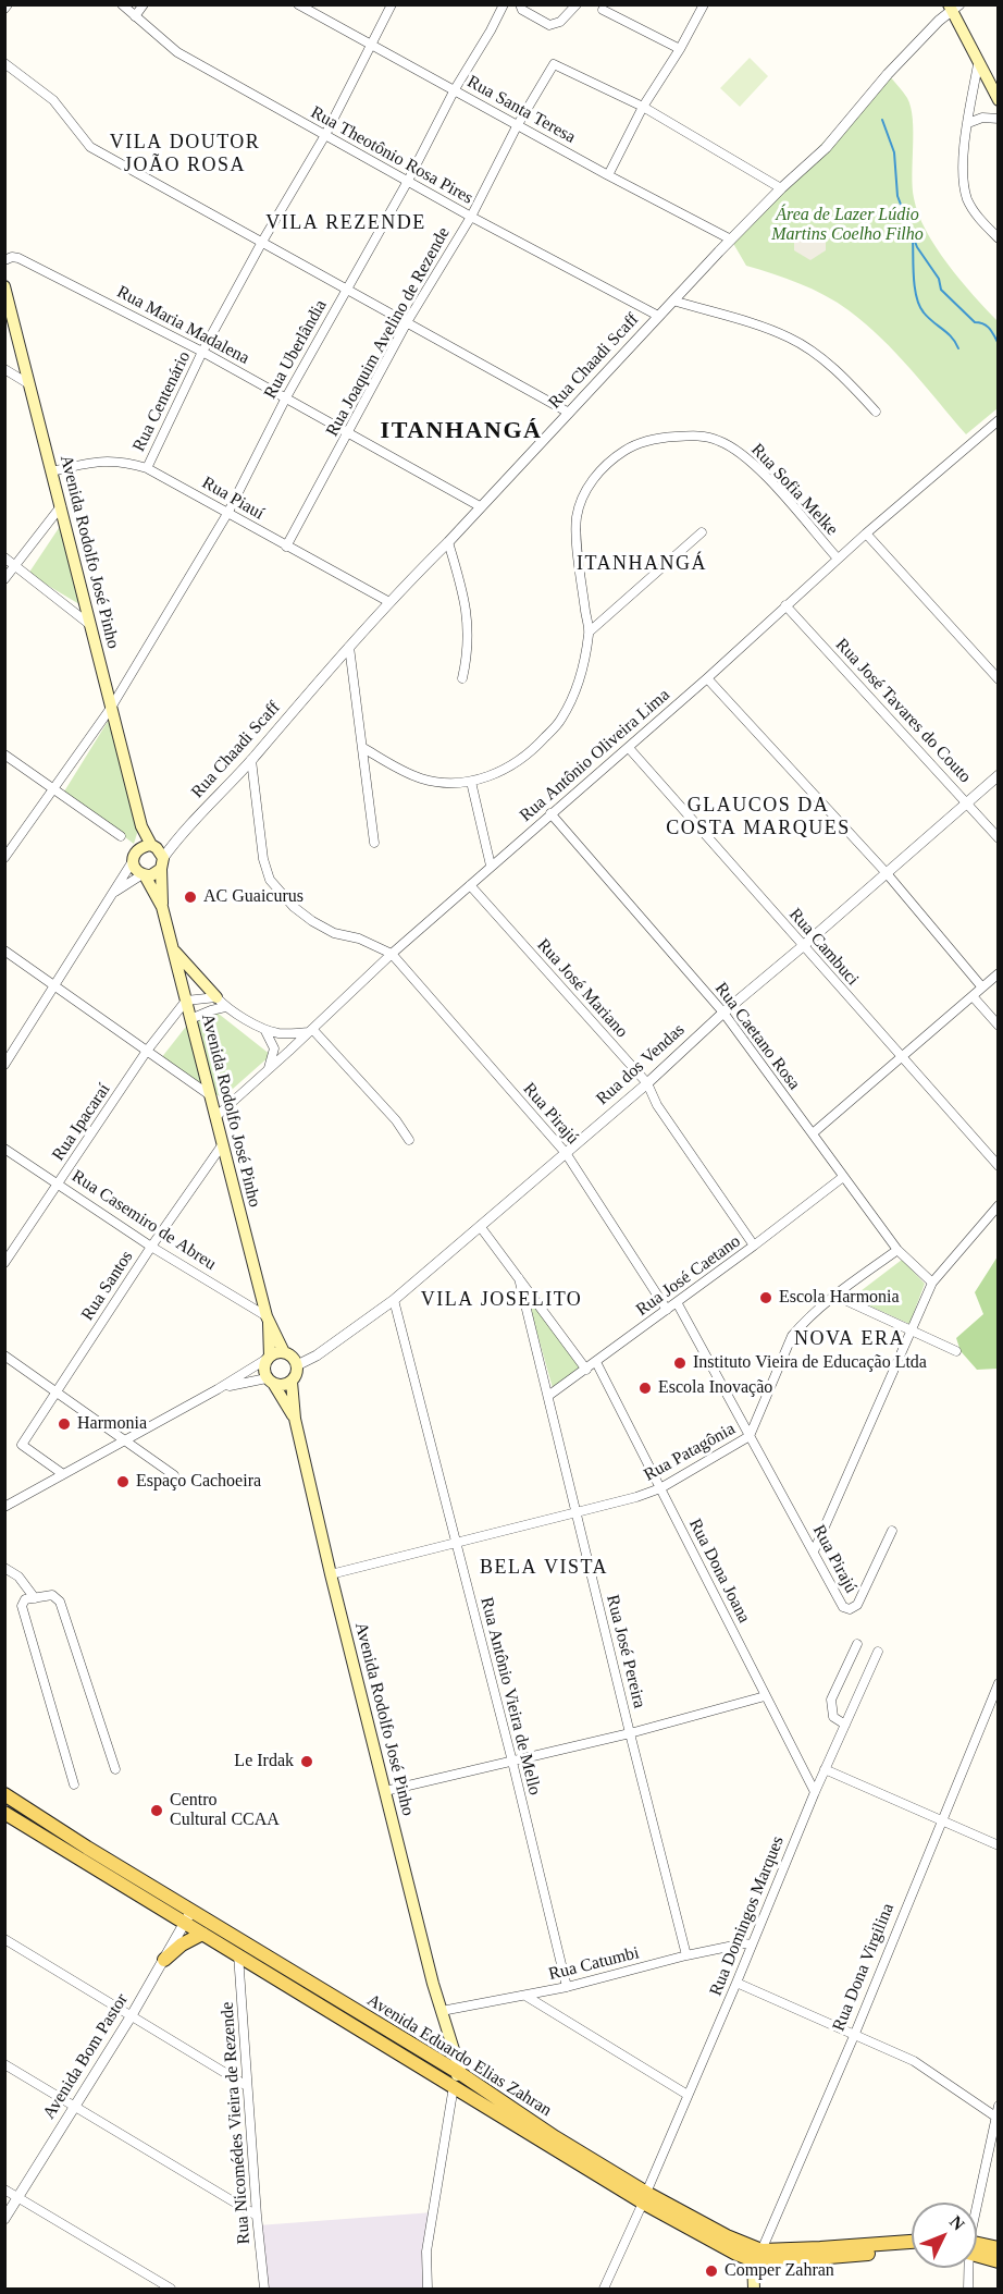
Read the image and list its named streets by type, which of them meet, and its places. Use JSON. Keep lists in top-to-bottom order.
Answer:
{
  "streets": {
    "main road": ["Avenida Rodolfo José Pinho", "Avenida Eduardo Elias Zahran"],
    "street": [
      "Rua Santa Teresa",
      "Rua Theotônio Rosa Pires",
      "Rua Maria Madalena",
      "Rua Joaquim Avelino de Rezende",
      "Rua Uberlândia",
      "Rua Chaadi Scaff",
      "Rua Centenário",
      "Rua Sofia Melke",
      "Rua Piauí",
      "Rua José Tavares do Couto",
      "Rua Antônio Oliveira Lima",
      "Rua Cambuci",
      "Rua José Mariano",
      "Rua Caetano Rosa",
      "Rua dos Vendas",
      "Rua Pirajú",
      "Rua Ipacaraí",
      "Rua Casemiro de Abreu",
      "Rua José Caetano",
      "Rua Santos",
      "Rua Patagônia",
      "Rua Dona Joana",
      "Rua José Pereira",
      "Rua Antônio Vieira de Mello",
      "Rua Domingos Marques",
      "Rua Catumbi",
      "Rua Dona Virgilina",
      "Avenida Bom Pastor",
      "Rua Nicomédes Vieira de Rezende"
    ]
  },
  "crossings": [
    ["Rua Santa Teresa", "Rua Joaquim Avelino de Rezende"],
    ["Rua Santa Teresa", "Rua Uberlândia"],
    ["Rua Santa Teresa", "Rua Chaadi Scaff"],
    ["Rua Santa Teresa", "Rua Centenário"],
    ["Rua Theotônio Rosa Pires", "Rua Joaquim Avelino de Rezende"],
    ["Rua Theotônio Rosa Pires", "Rua Uberlândia"],
    ["Rua Theotônio Rosa Pires", "Rua Chaadi Scaff"],
    ["Rua Theotônio Rosa Pires", "Rua Centenário"],
    ["Rua Maria Madalena", "Rua Joaquim Avelino de Rezende"],
    ["Rua Maria Madalena", "Rua Uberlândia"],
    ["Rua Maria Madalena", "Rua Chaadi Scaff"],
    ["Rua Maria Madalena", "Rua Centenário"],
    ["Rua Joaquim Avelino de Rezende", "Rua Piauí"],
    ["Rua Uberlândia", "Rua Piauí"],
    ["Rua Uberlândia", "Avenida Rodolfo José Pinho"],
    ["Rua Chaadi Scaff", "Rua Piauí"],
    ["Rua Chaadi Scaff", "Avenida Rodolfo José Pinho"],
    ["Rua Centenário", "Rua Piauí"],
    ["Rua Sofia Melke", "Rua Antônio Oliveira Lima"],
    ["Rua Piauí", "Avenida Rodolfo José Pinho"],
    ["Avenida Rodolfo José Pinho", "Rua Antônio Oliveira Lima"],
    ["Avenida Rodolfo José Pinho", "Rua Ipacaraí"],
    ["Avenida Rodolfo José Pinho", "Rua Casemiro de Abreu"],
    ["Avenida Rodolfo José Pinho", "Rua Santos"],
    ["Avenida Rodolfo José Pinho", "Rua Patagônia"],
    ["Avenida Rodolfo José Pinho", "Rua Catumbi"],
    ["Avenida Rodolfo José Pinho", "Avenida Eduardo Elias Zahran"],
    ["Rua José Tavares do Couto", "Rua Antônio Oliveira Lima"],
    ["Rua José Tavares do Couto", "Rua dos Vendas"],
    ["Rua Antônio Oliveira Lima", "Rua Cambuci"],
    ["Rua Antônio Oliveira Lima", "Rua José Mariano"],
    ["Rua Antônio Oliveira Lima", "Rua Caetano Rosa"],
    ["Rua Antônio Oliveira Lima", "Rua Pirajú"],
    ["Rua Cambuci", "Rua dos Vendas"],
    ["Rua José Mariano", "Rua dos Vendas"],
    ["Rua José Mariano", "Rua José Caetano"],
    ["Rua Caetano Rosa", "Rua dos Vendas"],
    ["Rua Caetano Rosa", "Rua José Caetano"],
    ["Rua Caetano Rosa", "Rua Patagônia"],
    ["Rua dos Vendas", "Rua Pirajú"],
    ["Rua dos Vendas", "Rua Antônio Vieira de Mello"],
    ["Rua Pirajú", "Rua José Caetano"],
    ["Rua Pirajú", "Rua Patagônia"],
    ["Rua Ipacaraí", "Rua Casemiro de Abreu"],
    ["Rua Casemiro de Abreu", "Rua Santos"],
    ["Rua José Caetano", "Rua Dona Joana"],
    ["Rua José Caetano", "Rua José Pereira"],
    ["Rua Patagônia", "Rua Dona Joana"],
    ["Rua Patagônia", "Rua José Pereira"],
    ["Rua Patagônia", "Rua Antônio Vieira de Mello"],
    ["Rua Dona Joana", "Rua Domingos Marques"],
    ["Rua José Pereira", "Rua Catumbi"],
    ["Rua Antônio Vieira de Mello", "Rua Catumbi"],
    ["Rua Domingos Marques", "Rua Catumbi"],
    ["Rua Domingos Marques", "Avenida Eduardo Elias Zahran"],
    ["Rua Dona Virgilina", "Avenida Eduardo Elias Zahran"],
    ["Avenida Eduardo Elias Zahran", "Avenida Bom Pastor"],
    ["Avenida Eduardo Elias Zahran", "Rua Nicomédes Vieira de Rezende"]
  ],
  "districts": [
    "VILA DOUTOR JOÃO ROSA",
    "VILA REZENDE",
    "ITANHANGÁ",
    "ITANHANGÁ",
    "GLAUCOS DA COSTA MARQUES",
    "VILA JOSELITO",
    "NOVA ERA",
    "BELA VISTA"
  ],
  "parks": ["Área de Lazer Lúdio Martins Coelho Filho"],
  "places": [
    "AC Guaicurus",
    "Escola Harmonia",
    "Instituto Vieira de Educação Ltda",
    "Escola Inovação",
    "Harmonia",
    "Espaço Cachoeira",
    "Le Irdak",
    "Centro Cultural CCAA",
    "Comper Zahran"
  ],
  "north": "top right"
}
